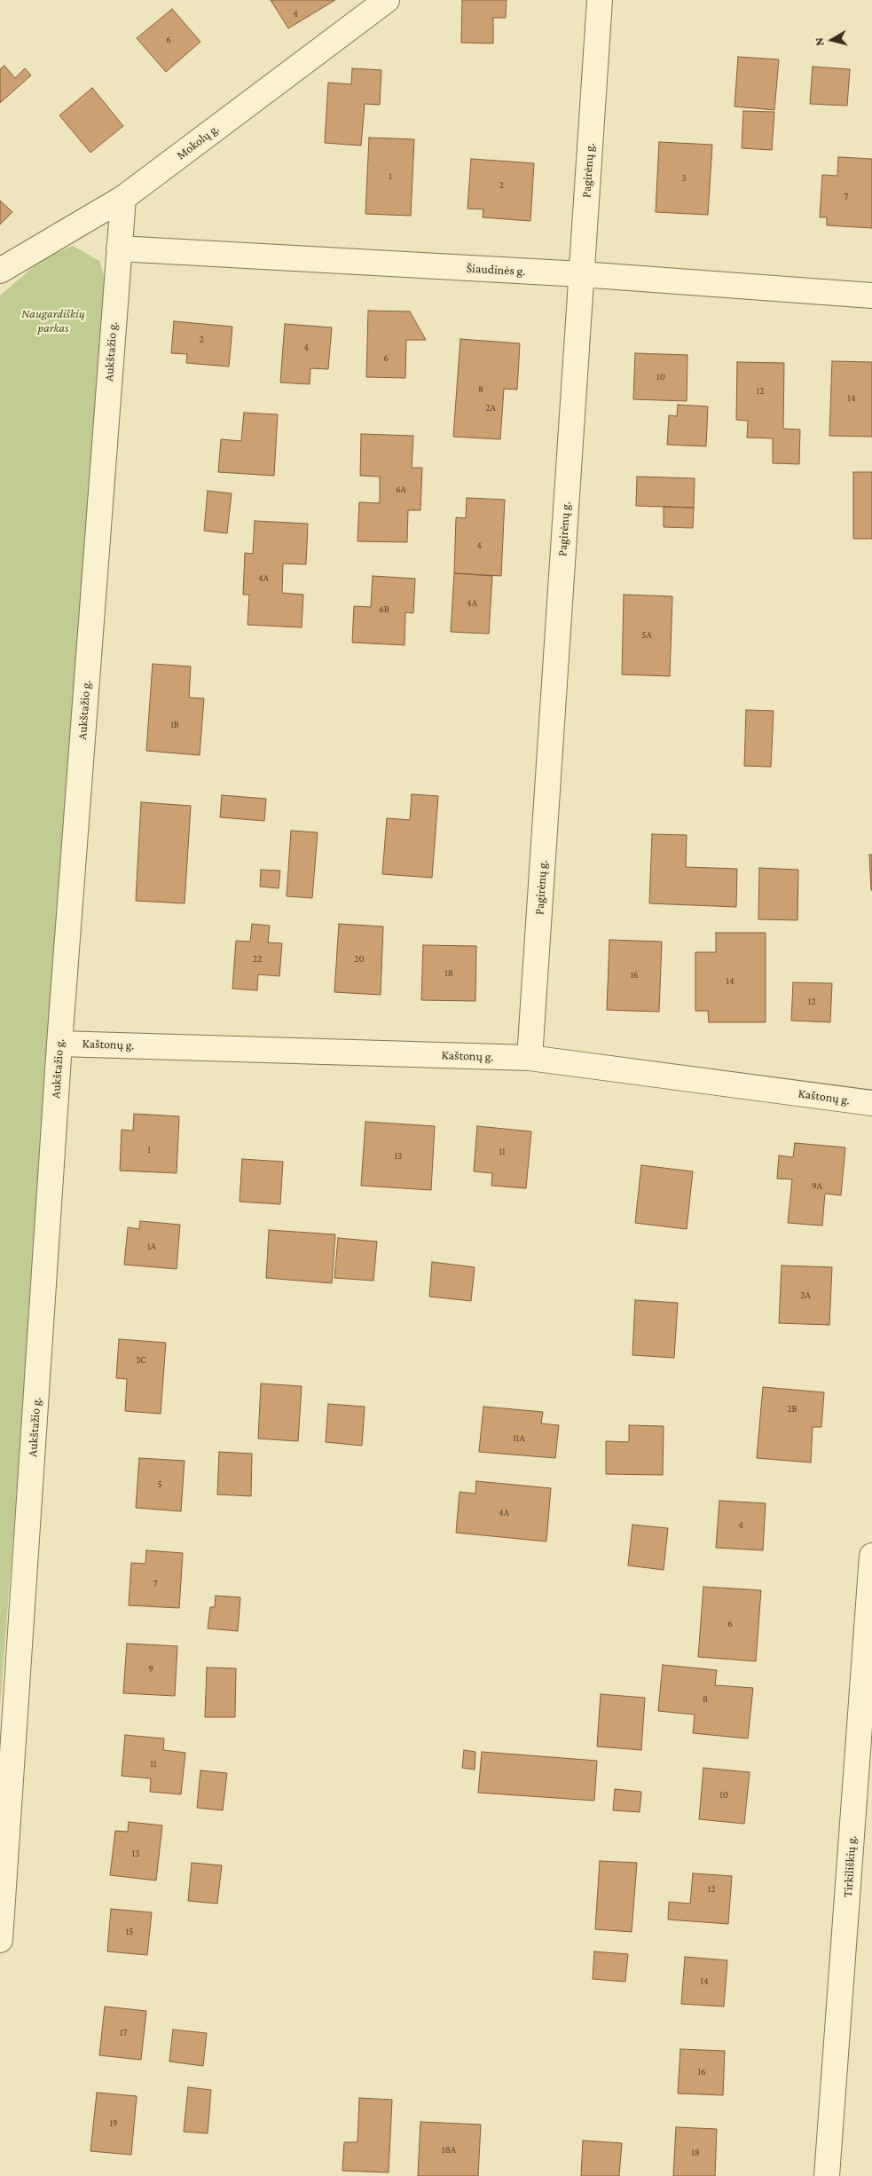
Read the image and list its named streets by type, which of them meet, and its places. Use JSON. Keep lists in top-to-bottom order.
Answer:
{
  "streets": {
    "street": [
      "Mokolų g.",
      "Pagirėnų g.",
      "Šiaudinės g.",
      "Aukštažio g.",
      "Kaštonų g.",
      "Tirkiliškių g."
    ]
  },
  "crossings": [
    ["Mokolų g.", "Aukštažio g."],
    ["Pagirėnų g.", "Šiaudinės g."],
    ["Pagirėnų g.", "Kaštonų g."],
    ["Šiaudinės g.", "Aukštažio g."],
    ["Aukštažio g.", "Kaštonų g."]
  ],
  "parks": ["Naugardiškių parkas"],
  "house_numbers": [
    "4",
    "6",
    "1",
    "3",
    "2",
    "7",
    "2",
    "4",
    "6",
    "10",
    "8",
    "12",
    "14",
    "2A",
    "6A",
    "4",
    "4A",
    "4A",
    "6B",
    "5A",
    "1B",
    "22",
    "20",
    "18",
    "16",
    "14",
    "12",
    "1",
    "11",
    "13",
    "9A",
    "1A",
    "2A",
    "3C",
    "2B",
    "11A",
    "5",
    "4A",
    "4",
    "7",
    "6",
    "9",
    "8",
    "11",
    "10",
    "13",
    "12",
    "15",
    "14",
    "17",
    "16",
    "19",
    "18A",
    "18"
  ],
  "north": "left"
}
